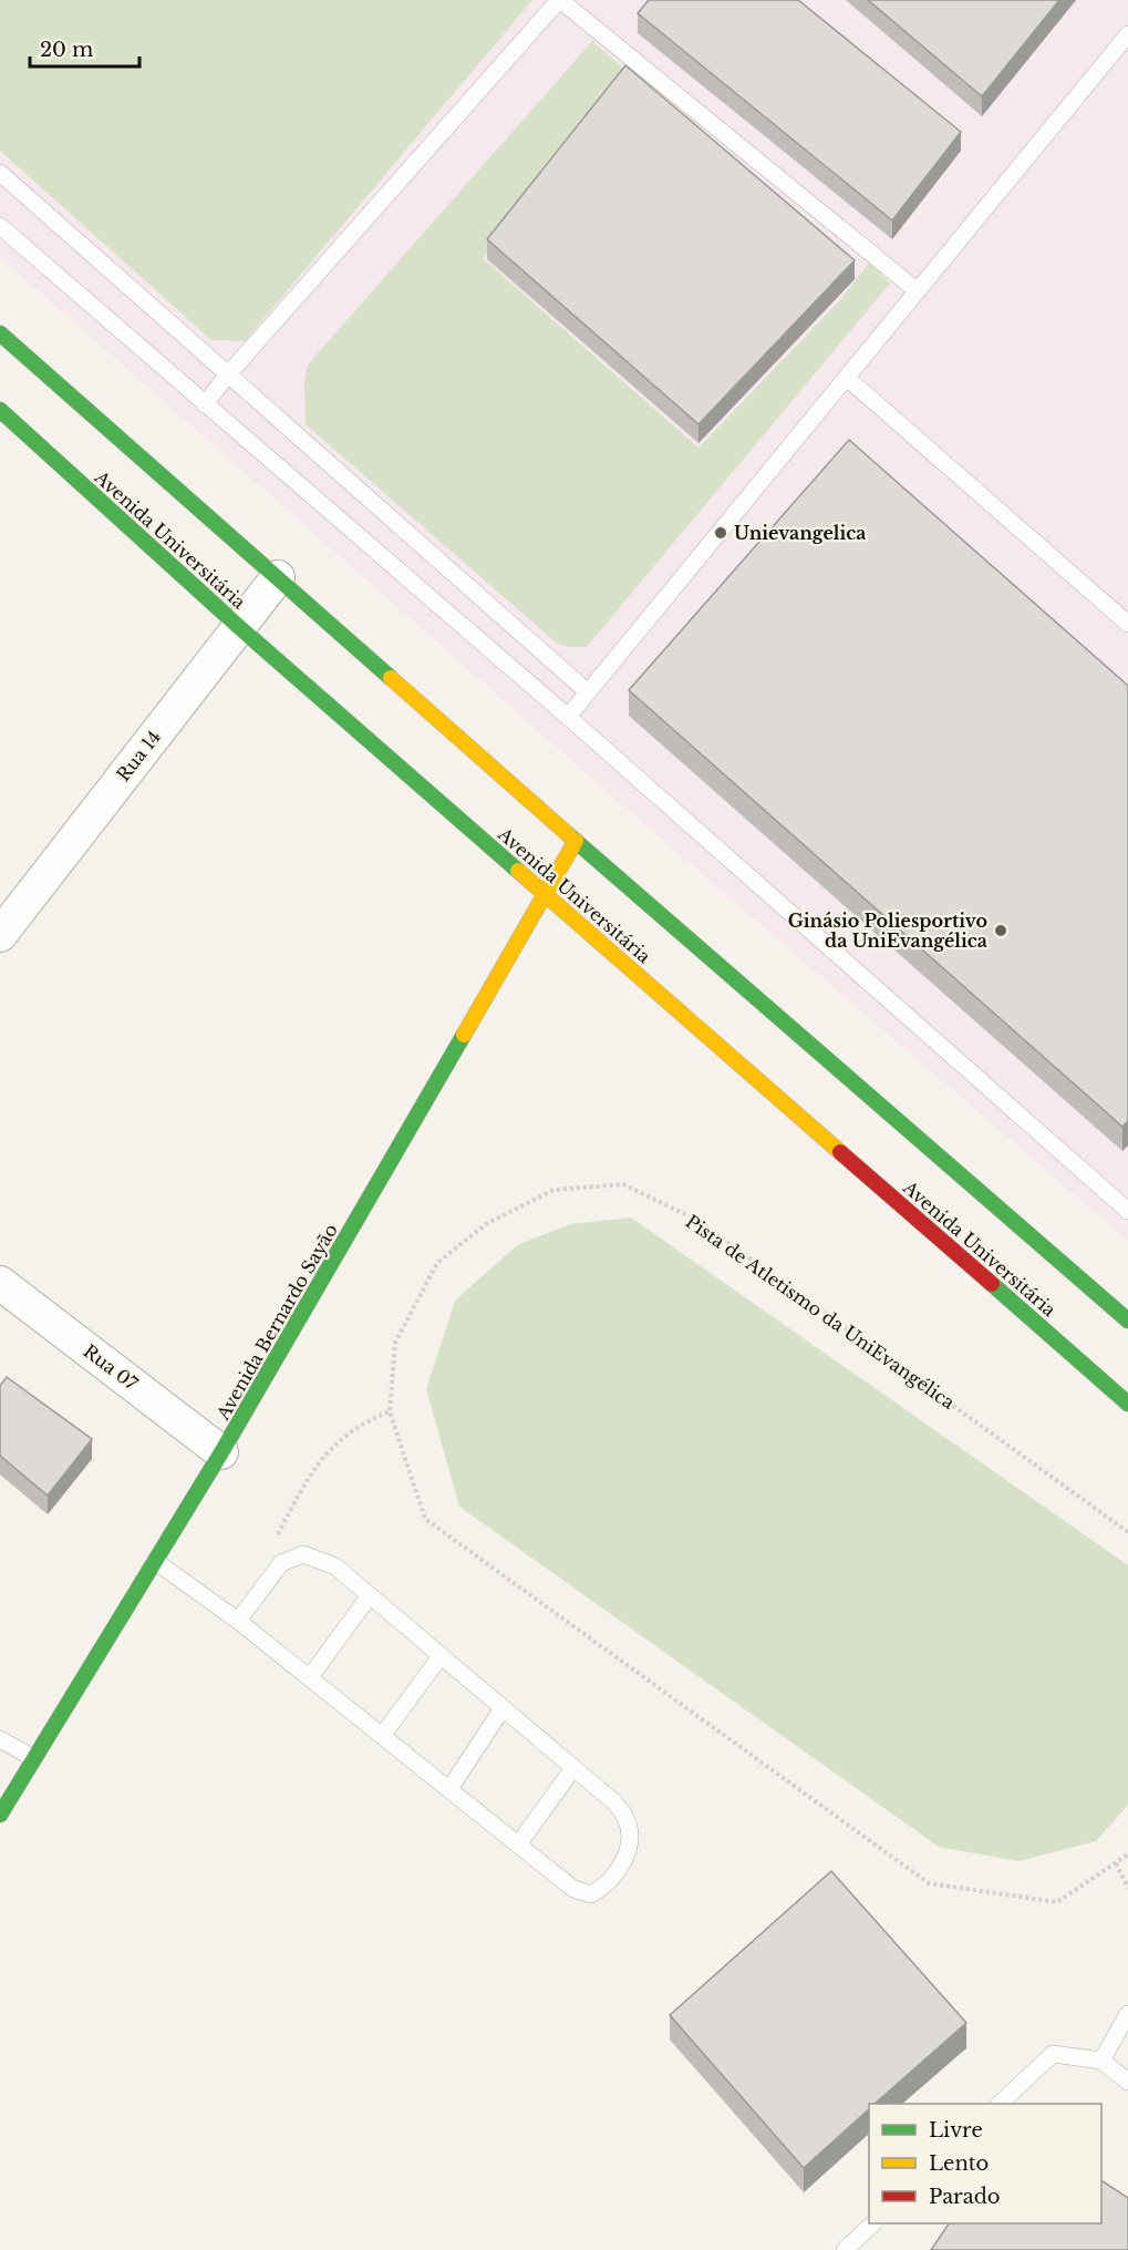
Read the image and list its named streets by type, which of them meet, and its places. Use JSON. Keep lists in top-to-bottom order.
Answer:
{
  "streets": {
    "main road": ["Avenida Universitária", "Avenida Bernardo Sayão"],
    "street": ["Rua 14", "Rua 07"],
    "path": ["Pista de Atletismo da UniEvangélica"]
  },
  "crossings": [
    ["Avenida Universitária", "Rua 14"],
    ["Avenida Universitária", "Avenida Bernardo Sayão"],
    ["Avenida Bernardo Sayão", "Rua 07"]
  ],
  "places": ["Unievangelica", "Ginásio Poliesportivo da UniEvangélica"],
  "legend": ["Livre", "Lento", "Parado"],
  "scale_bar": "20 m"
}
